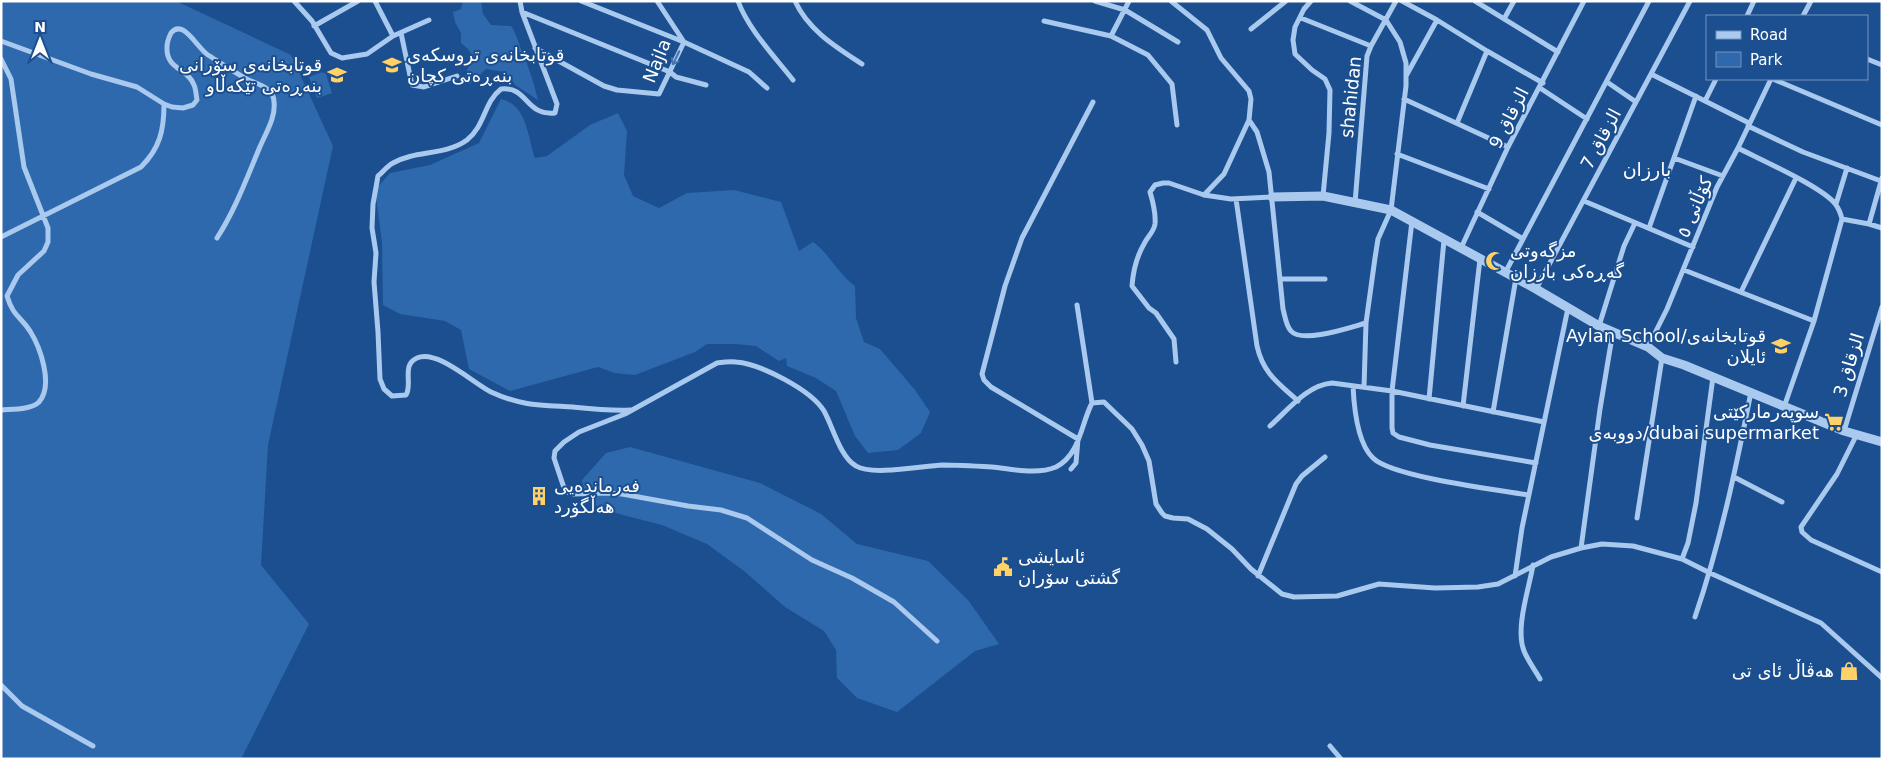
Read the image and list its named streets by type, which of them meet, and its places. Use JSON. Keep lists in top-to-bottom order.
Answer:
{
  "streets": {
    "street": [
      "Najla",
      "shahidan",
      "الزقاق 9",
      "الزقاق 7",
      "کۆڵانی ٥",
      "الزقاق 3"
    ]
  },
  "districts": ["بارزان"],
  "places": {
    "school or university": ["قوتابخانەی تروسکەی بنەڕەتی کچان", "قوتابخانەی سۆرانی بنەڕەتی تێکەڵاو", "Aylan School/قوتابخانەی ئایلان"],
    "mosque": ["مزگەوتی گەڕەکی بارزان"],
    "supermarket": ["سوپەرمارکێتی دووبەی/dubai supermarket"],
    "building": ["فەرماندەیی هەڵگۆرد"],
    "public building": ["ئاسایشی گشتی سۆران"],
    "shop": ["ھەڤاڵ ئای تی"]
  },
  "legend": ["Road", "Park"],
  "north": "top"
}
